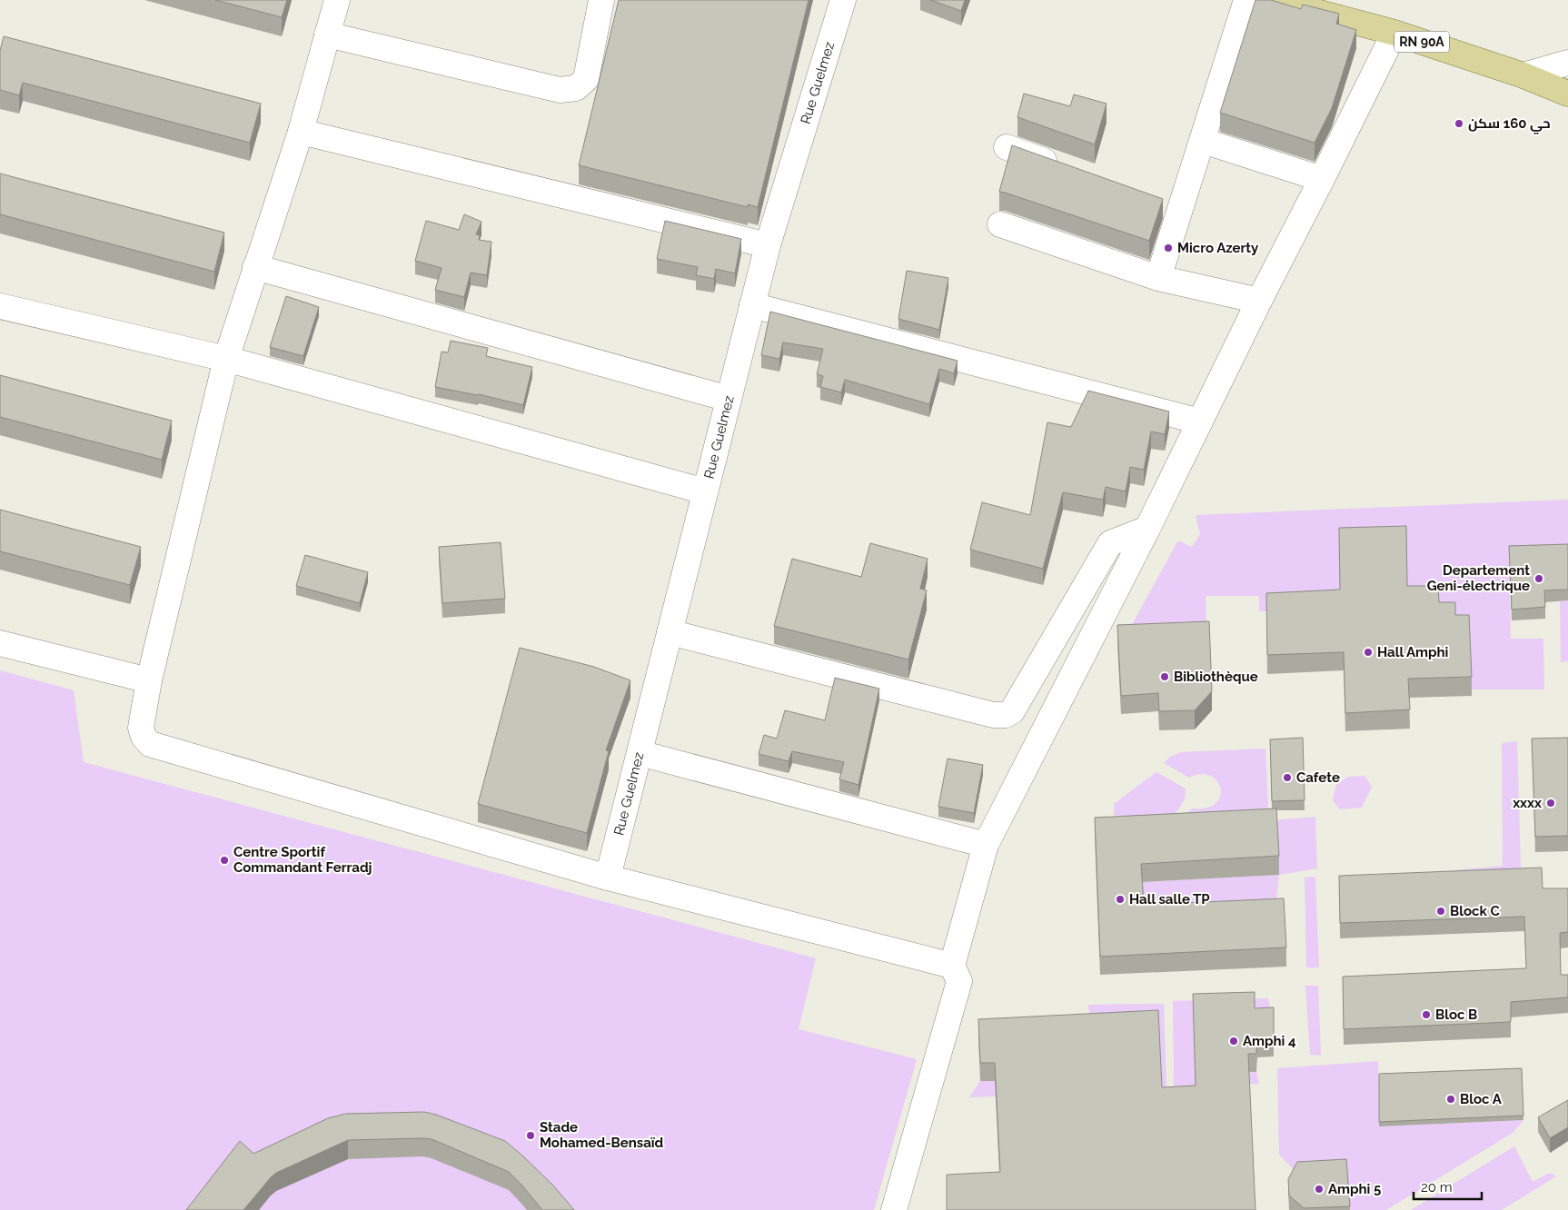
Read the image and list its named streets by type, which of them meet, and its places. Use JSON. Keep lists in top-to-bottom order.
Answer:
{
  "streets": {
    "main road": ["RN 90A"],
    "street": ["Rue Guelmez"]
  },
  "places": [
    "حي 160 سكن",
    "Micro Azerty",
    "Departement Geni-électrique",
    "Hall Amphi",
    "Bibliothèque",
    "Cafete",
    "xxxx",
    "Centre Sportif Commandant Ferradj",
    "Hall salle TP",
    "Block C",
    "Bloc B",
    "Amphi 4",
    "Bloc A",
    "Stade Mohamed-Bensaïd",
    "Amphi 5"
  ],
  "scale_bar": "20 m"
}
